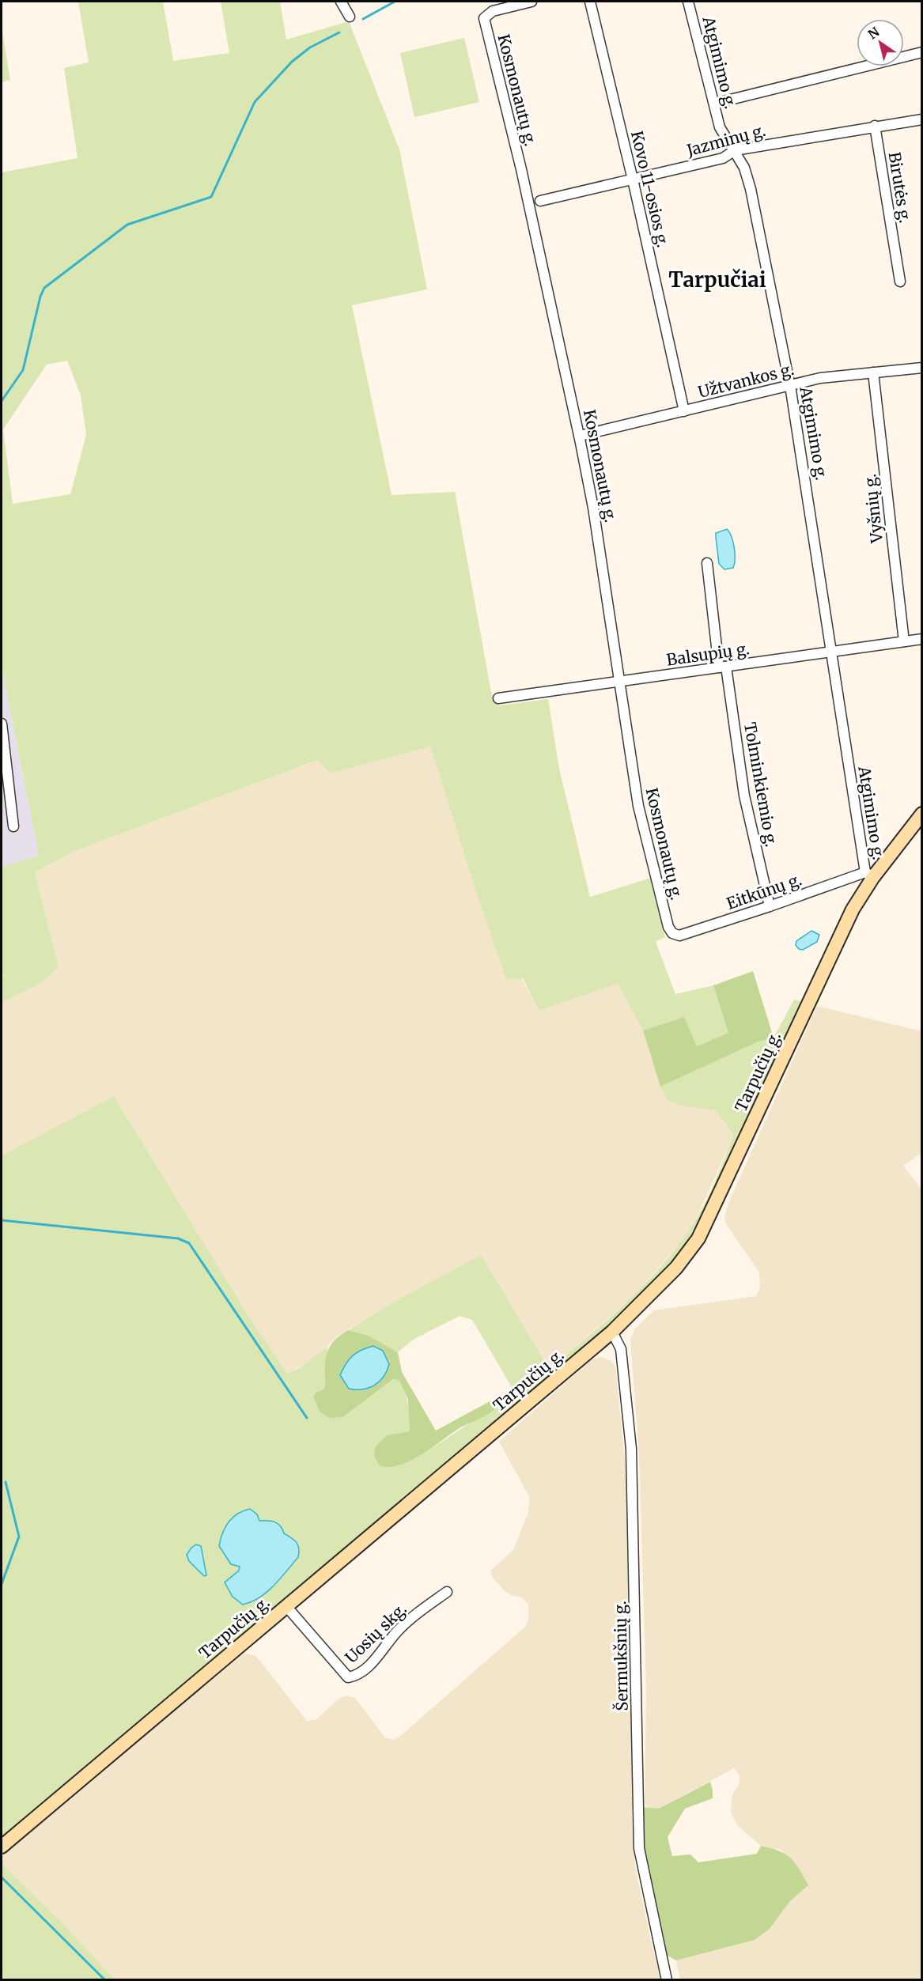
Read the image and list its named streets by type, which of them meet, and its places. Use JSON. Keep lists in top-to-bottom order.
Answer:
{
  "streets": {
    "main road": ["Tarpučių g."],
    "street": [
      "Atgimimo g.",
      "Kosmonautų g.",
      "Jazminų g.",
      "Birutės g.",
      "Kovo 11-osios g.",
      "Užtvankos g.",
      "Vyšnių g.",
      "Balsupių g.",
      "Tolminkiemio g.",
      "Eitkūnų g.",
      "Uosių skg.",
      "Šermukšnių g."
    ]
  },
  "crossings": [
    ["Atgimimo g.", "Jazminų g."],
    ["Atgimimo g.", "Užtvankos g."],
    ["Atgimimo g.", "Balsupių g."],
    ["Atgimimo g.", "Eitkūnų g."],
    ["Atgimimo g.", "Tarpučių g."],
    ["Kosmonautų g.", "Užtvankos g."],
    ["Kosmonautų g.", "Balsupių g."],
    ["Kosmonautų g.", "Eitkūnų g."],
    ["Jazminų g.", "Birutės g."],
    ["Jazminų g.", "Kovo 11-osios g."],
    ["Kovo 11-osios g.", "Užtvankos g."],
    ["Užtvankos g.", "Vyšnių g."],
    ["Vyšnių g.", "Balsupių g."],
    ["Balsupių g.", "Tolminkiemio g."],
    ["Tolminkiemio g.", "Eitkūnų g."],
    ["Eitkūnų g.", "Tarpučių g."],
    ["Tarpučių g.", "Uosių skg."],
    ["Tarpučių g.", "Šermukšnių g."]
  ],
  "districts": ["Tarpučiai"],
  "north": "top left"
}
